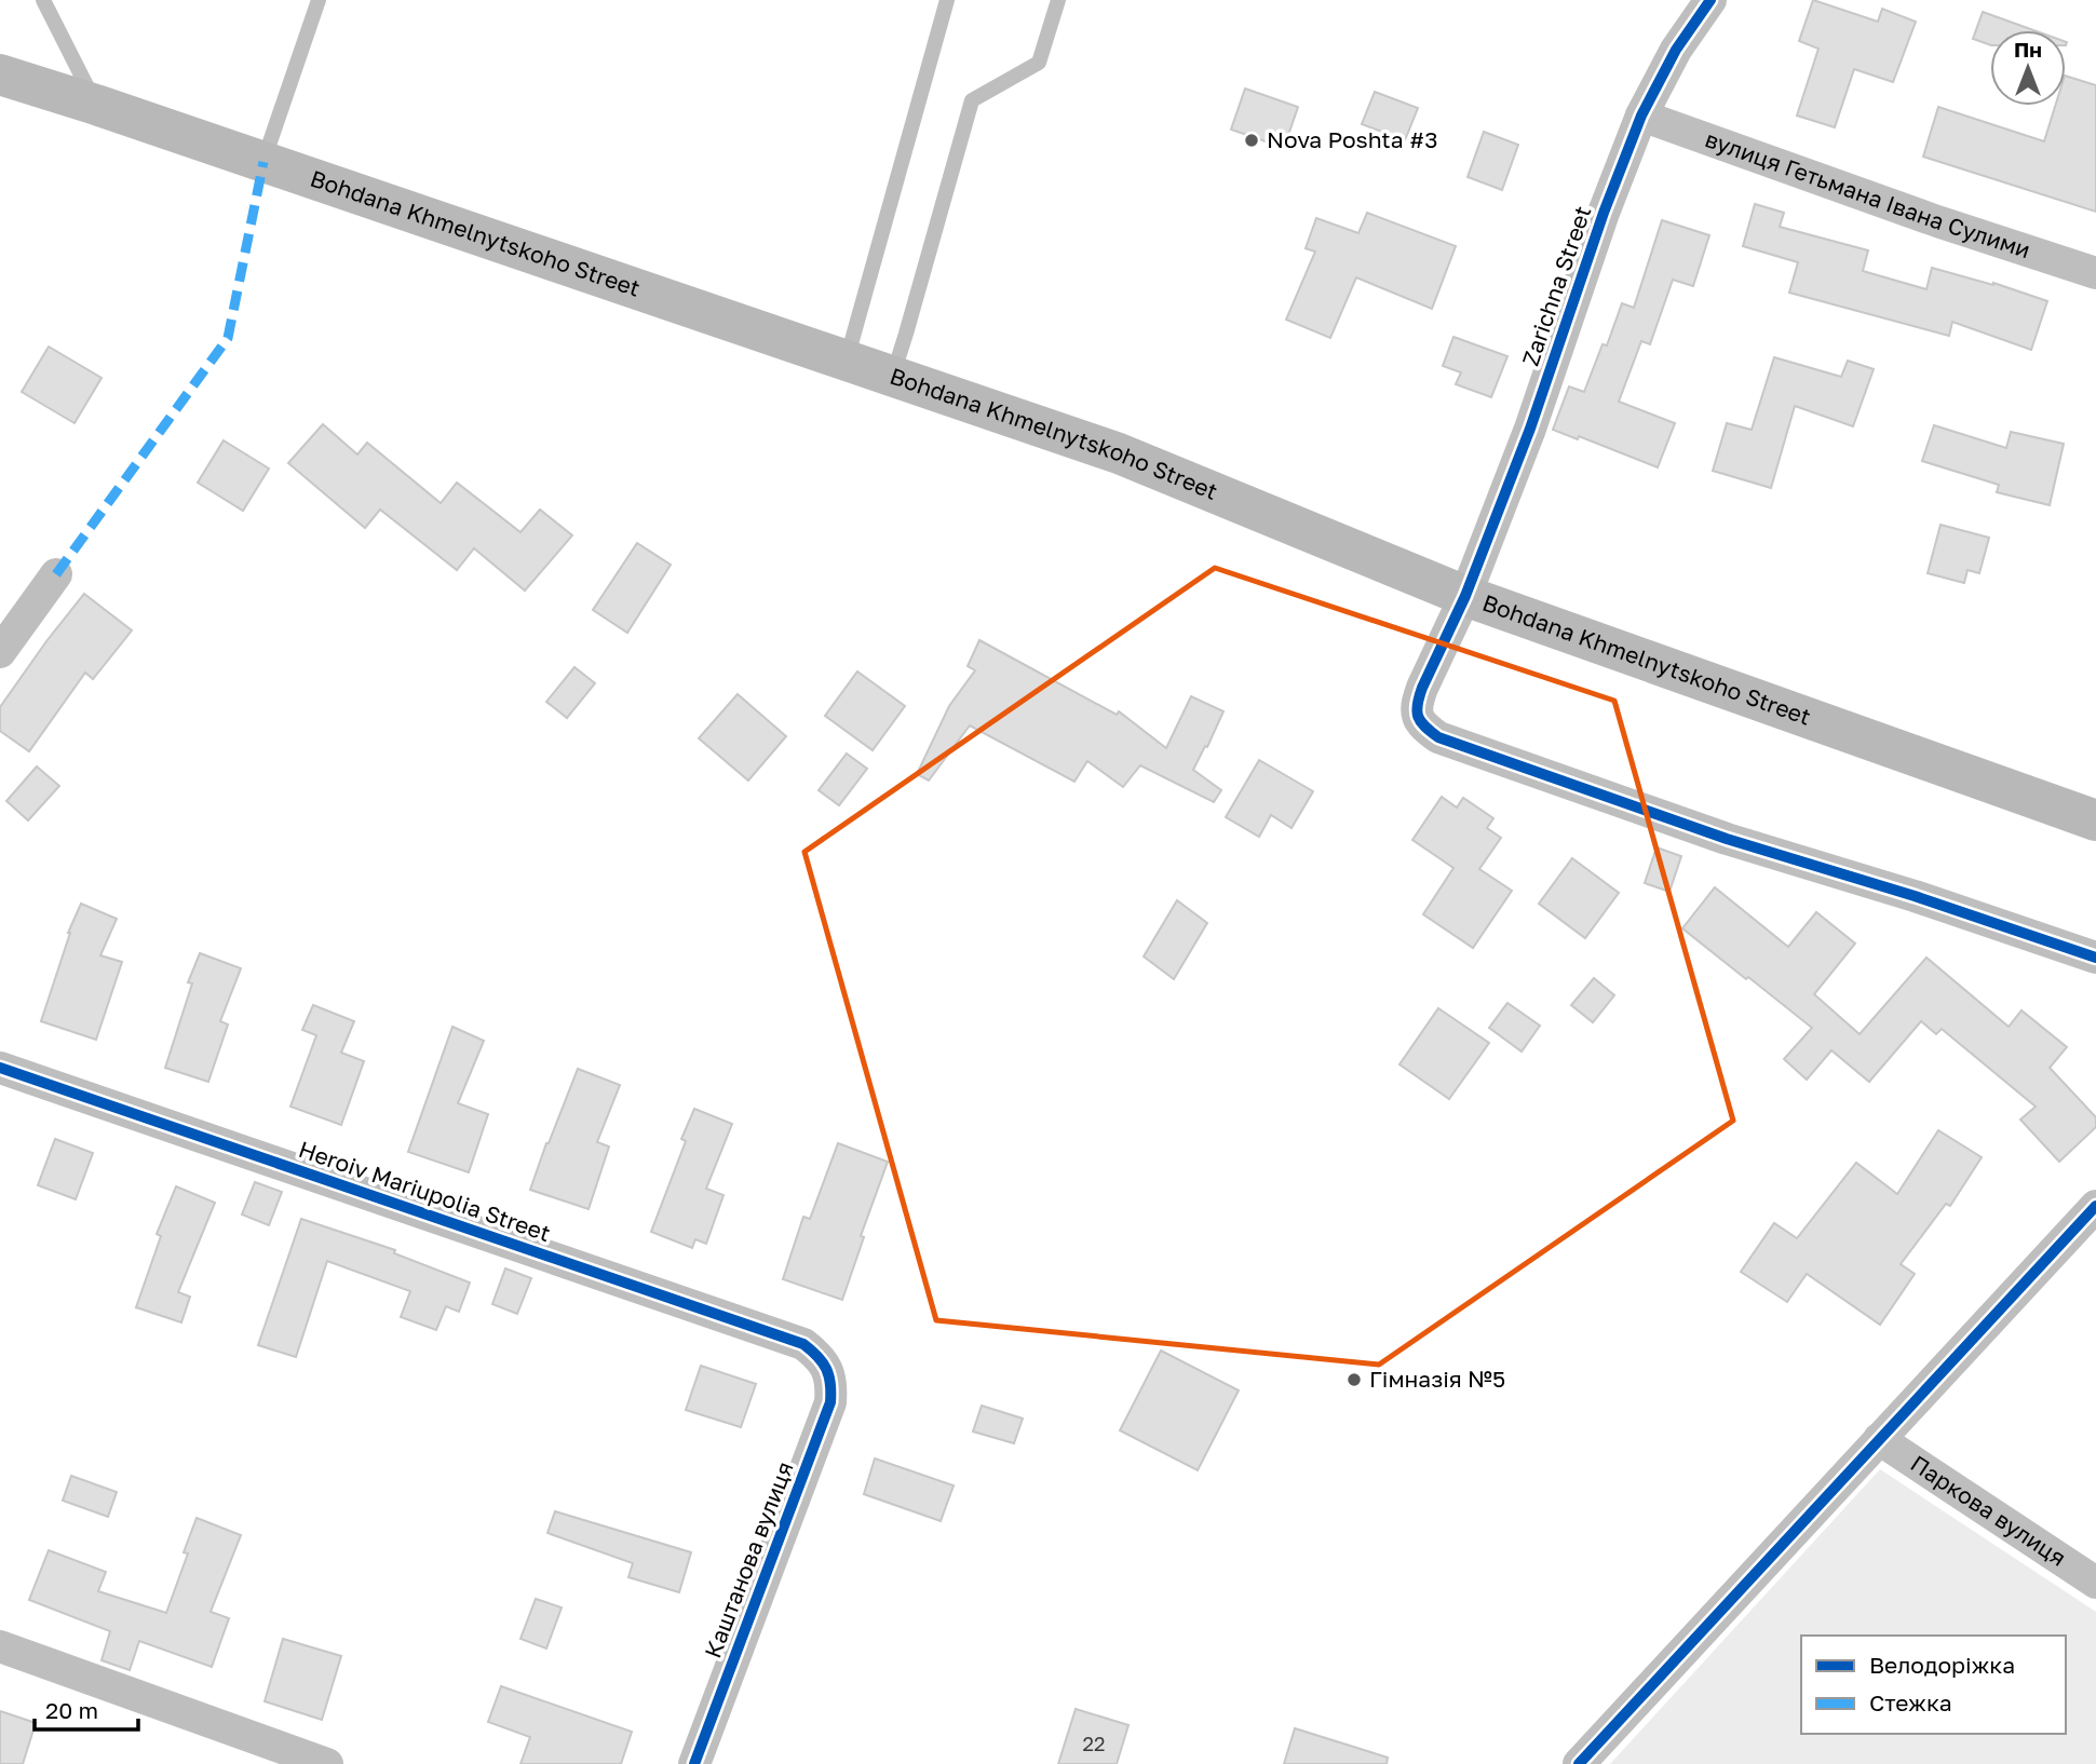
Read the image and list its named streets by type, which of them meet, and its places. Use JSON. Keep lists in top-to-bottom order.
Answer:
{
  "streets": {
    "main road": ["Bohdana Khmelnytskoho Street"],
    "street": [
      "вулиця Гетьмана Івана Сулими",
      "Zarichna Street",
      "Heroiv Mariupolia Street",
      "Паркова вулиця",
      "Каштанова вулиця"
    ]
  },
  "crossings": [
    ["вулиця Гетьмана Івана Сулими", "Zarichna Street"],
    ["Bohdana Khmelnytskoho Street", "Zarichna Street"],
    ["Heroiv Mariupolia Street", "Каштанова вулиця"]
  ],
  "places": ["Nova Poshta #3", "Гімназія №5"],
  "house_numbers": ["22"],
  "legend": ["Велодоріжка", "Стежка"],
  "scale_bar": "20 m",
  "north": "top"
}
